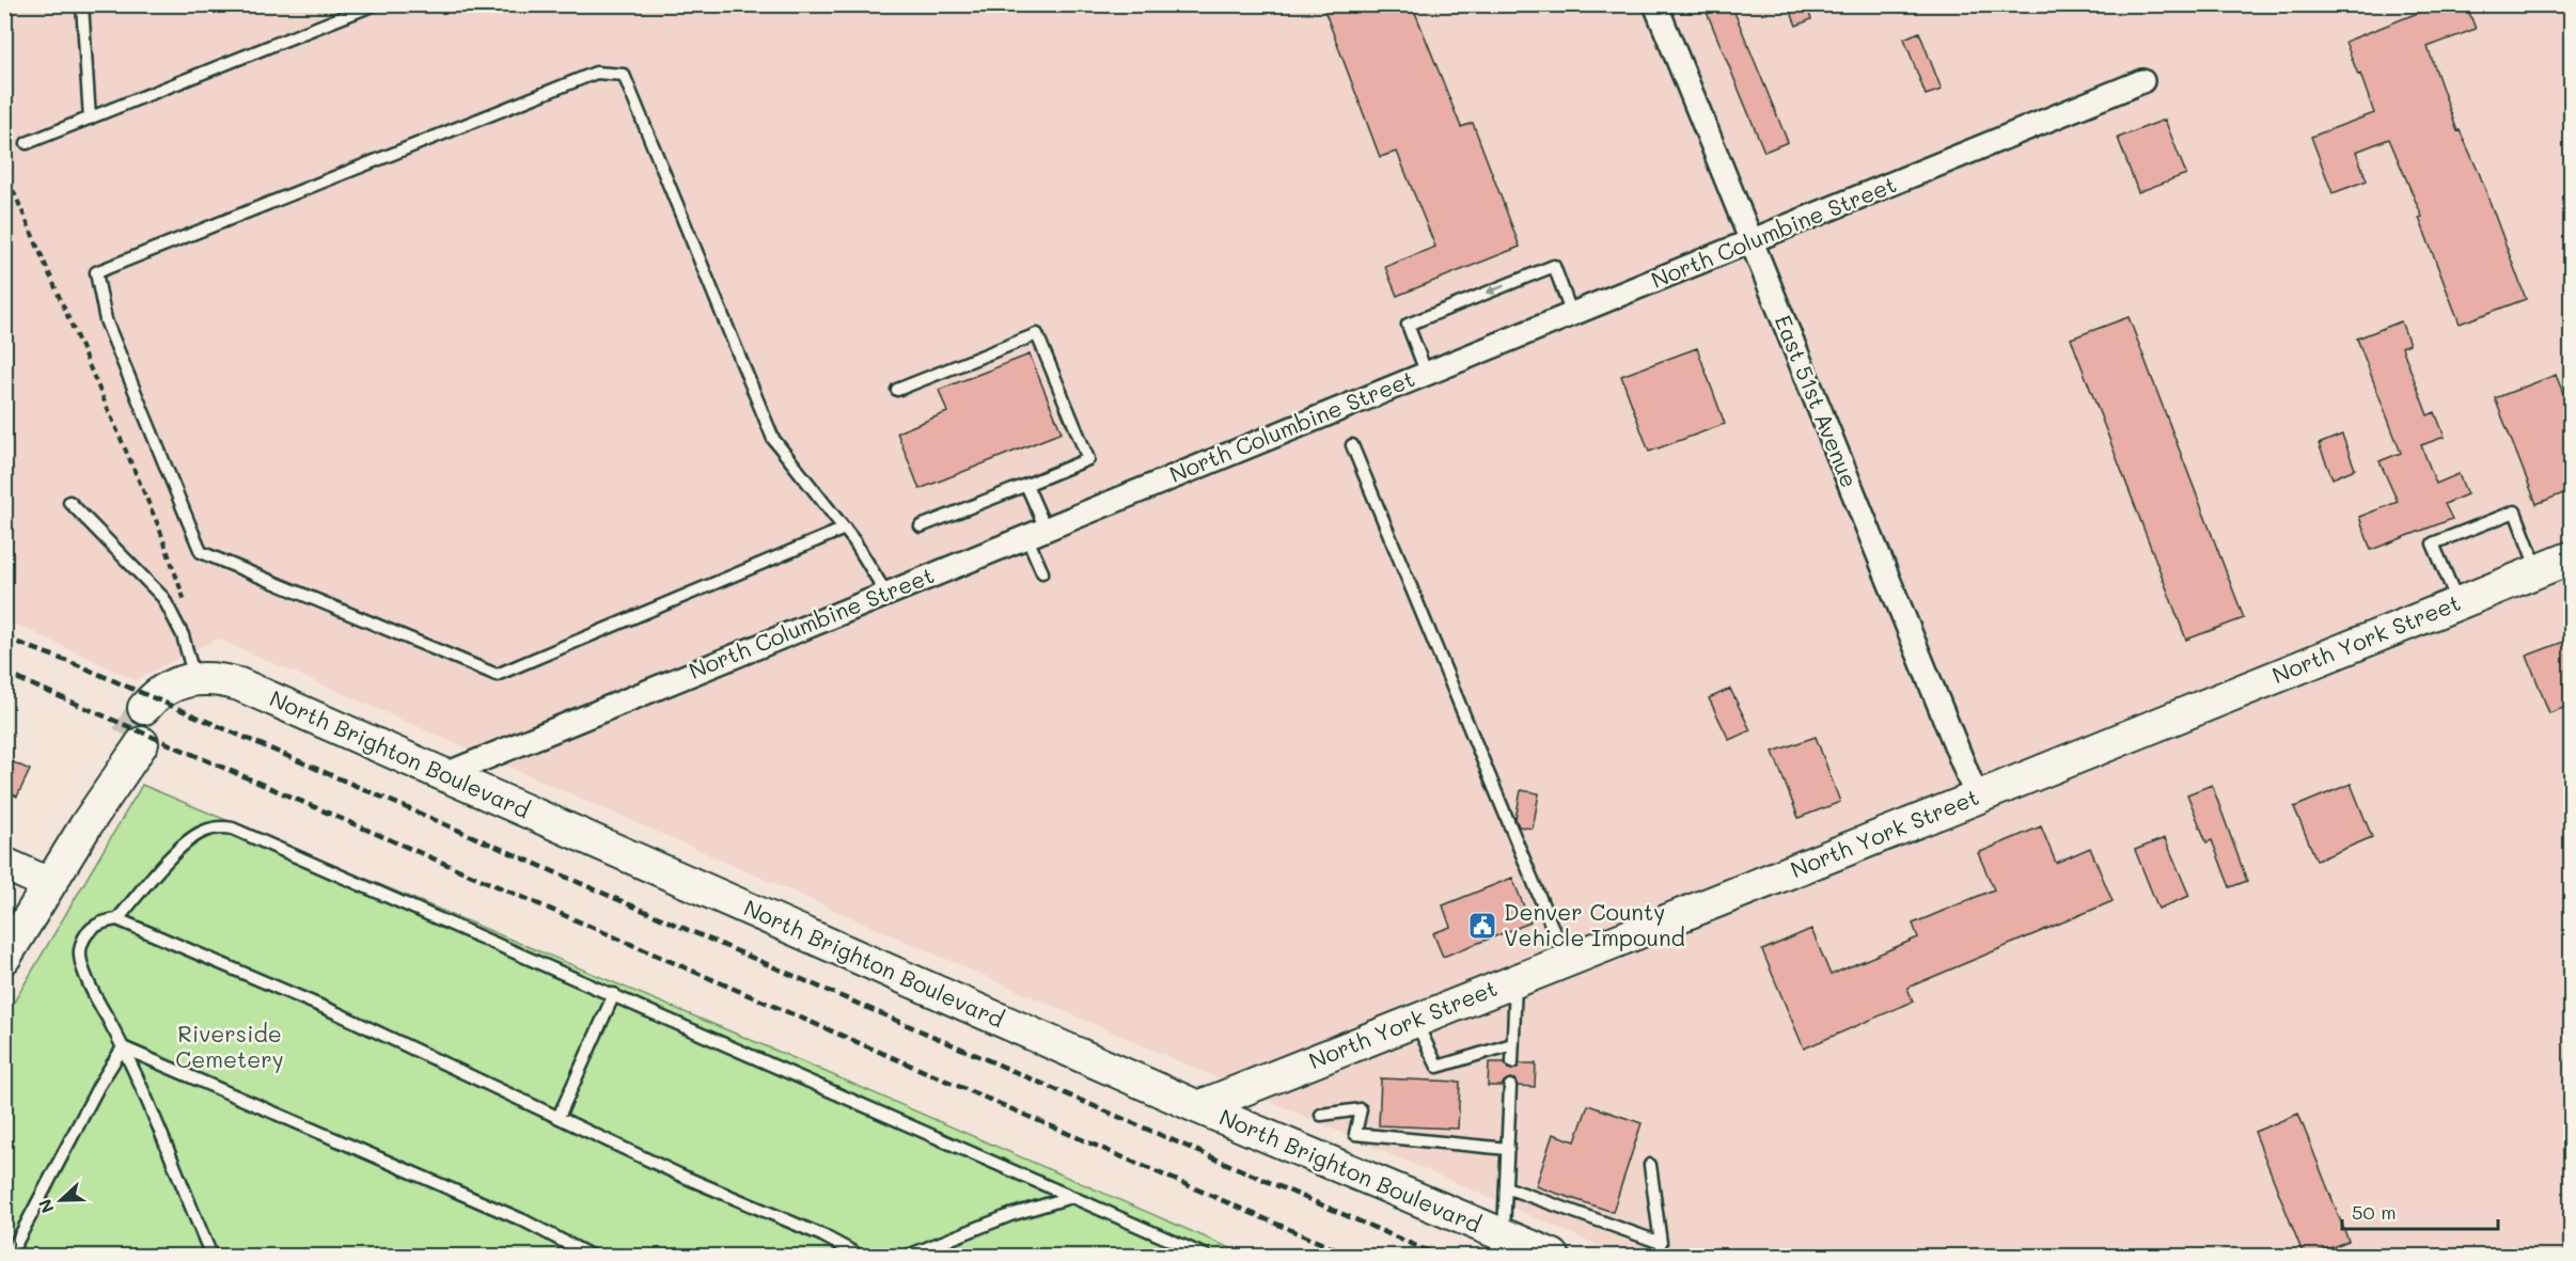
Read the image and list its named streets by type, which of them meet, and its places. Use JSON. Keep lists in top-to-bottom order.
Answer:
{
  "streets": {
    "main road": ["North York Street", "North Brighton Boulevard"],
    "street": ["North Columbine Street", "East 51st Avenue"]
  },
  "crossings": [
    ["North Columbine Street", "East 51st Avenue"],
    ["North Columbine Street", "North Brighton Boulevard"],
    ["East 51st Avenue", "North York Street"],
    ["North York Street", "North Brighton Boulevard"]
  ],
  "parks": ["Riverside Cemetery"],
  "places": {
    "public building": ["Denver County Vehicle Impound"]
  },
  "scale_bar": "50 m",
  "north": "left"
}
